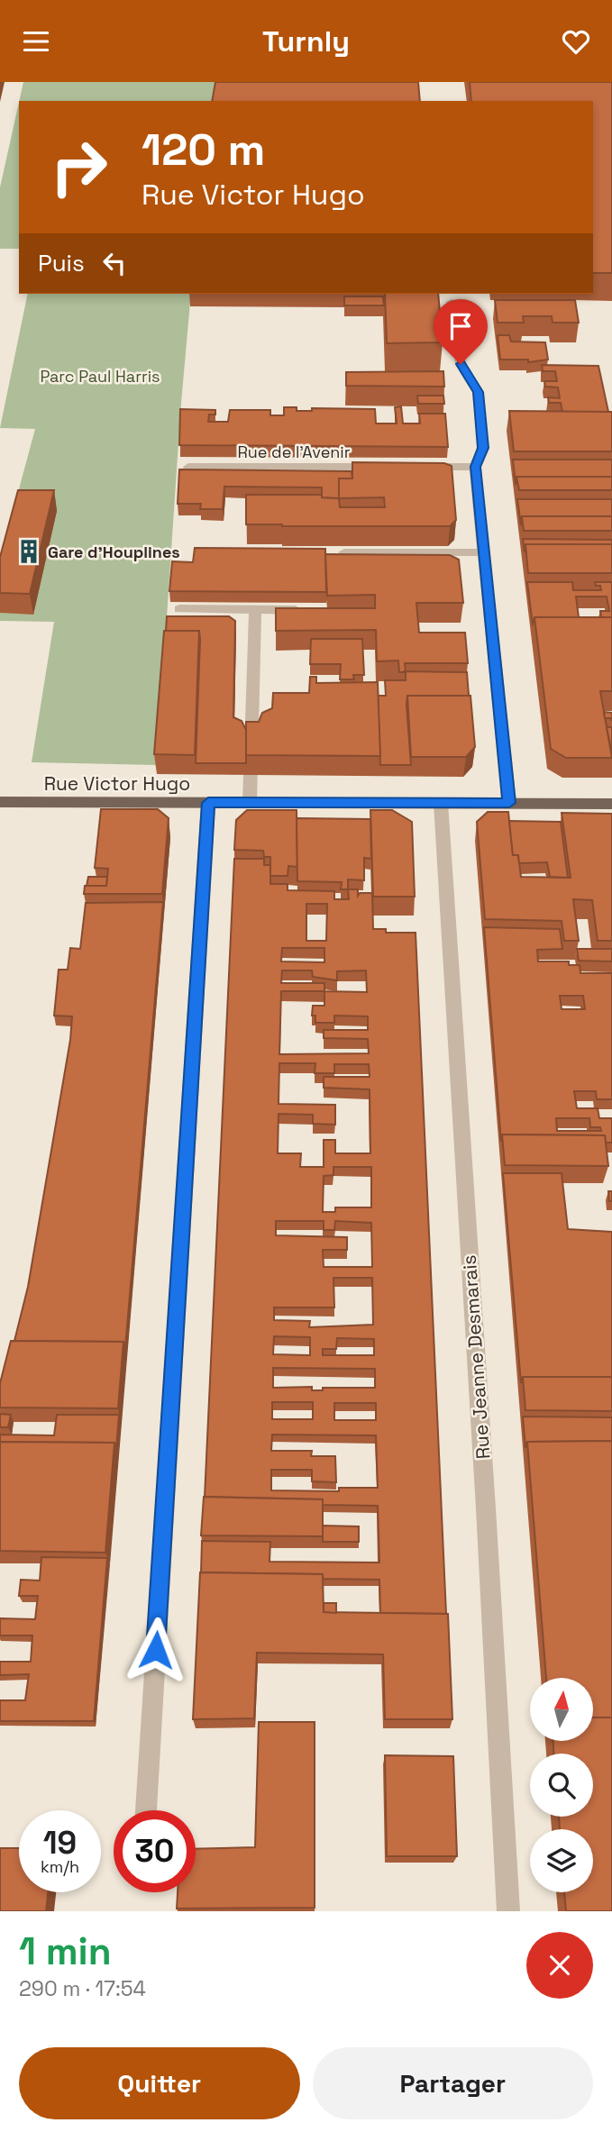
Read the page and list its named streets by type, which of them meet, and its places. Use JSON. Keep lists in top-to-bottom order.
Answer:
{
  "streets": {
    "main road": ["Rue Victor Hugo"],
    "street": ["Rue de l'Avenir", "Rue Jeanne Desmarais"]
  },
  "crossings": [
    ["Rue Victor Hugo", "Rue Jeanne Desmarais"]
  ],
  "parks": ["Parc Paul Harris"],
  "places": {
    "building": ["Gare d'Houplines"]
  },
  "north": "top",
  "page": {
    "header": "Turnly",
    "turn": ["120 m", "Rue Victor Hugo"],
    "then": "Puis",
    "speed": "19 km/h",
    "limit": "30",
    "heading": ["1 min", "290 m · 17:54"],
    "buttons": ["Quitter", "Partager"]
  }
}
